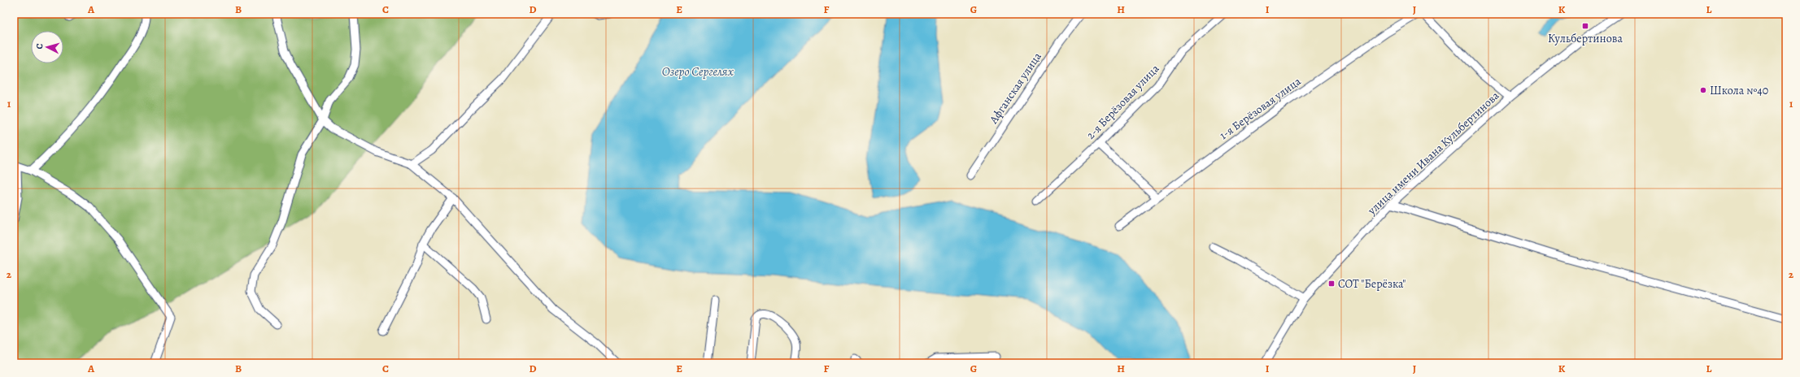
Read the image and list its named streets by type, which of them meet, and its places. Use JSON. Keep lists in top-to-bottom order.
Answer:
{
  "streets": {
    "street": [
      "Афганская улица",
      "2-я Берёзовая улица",
      "1-я Берёзовая улица",
      "улица имени Ивана Кульбертинова"
    ]
  },
  "water": ["Озеро Сергелях"],
  "places": {
    "transit": ["Кульбертинова", "СОТ \"Берёзка\""],
    "other": ["Школа №40"]
  },
  "north": "left",
  "grid": {
    "columns": [
      "A",
      "B",
      "C",
      "D",
      "E",
      "F",
      "G",
      "H",
      "I",
      "J",
      "K",
      "L"
    ],
    "rows": ["1", "2"]
  }
}
